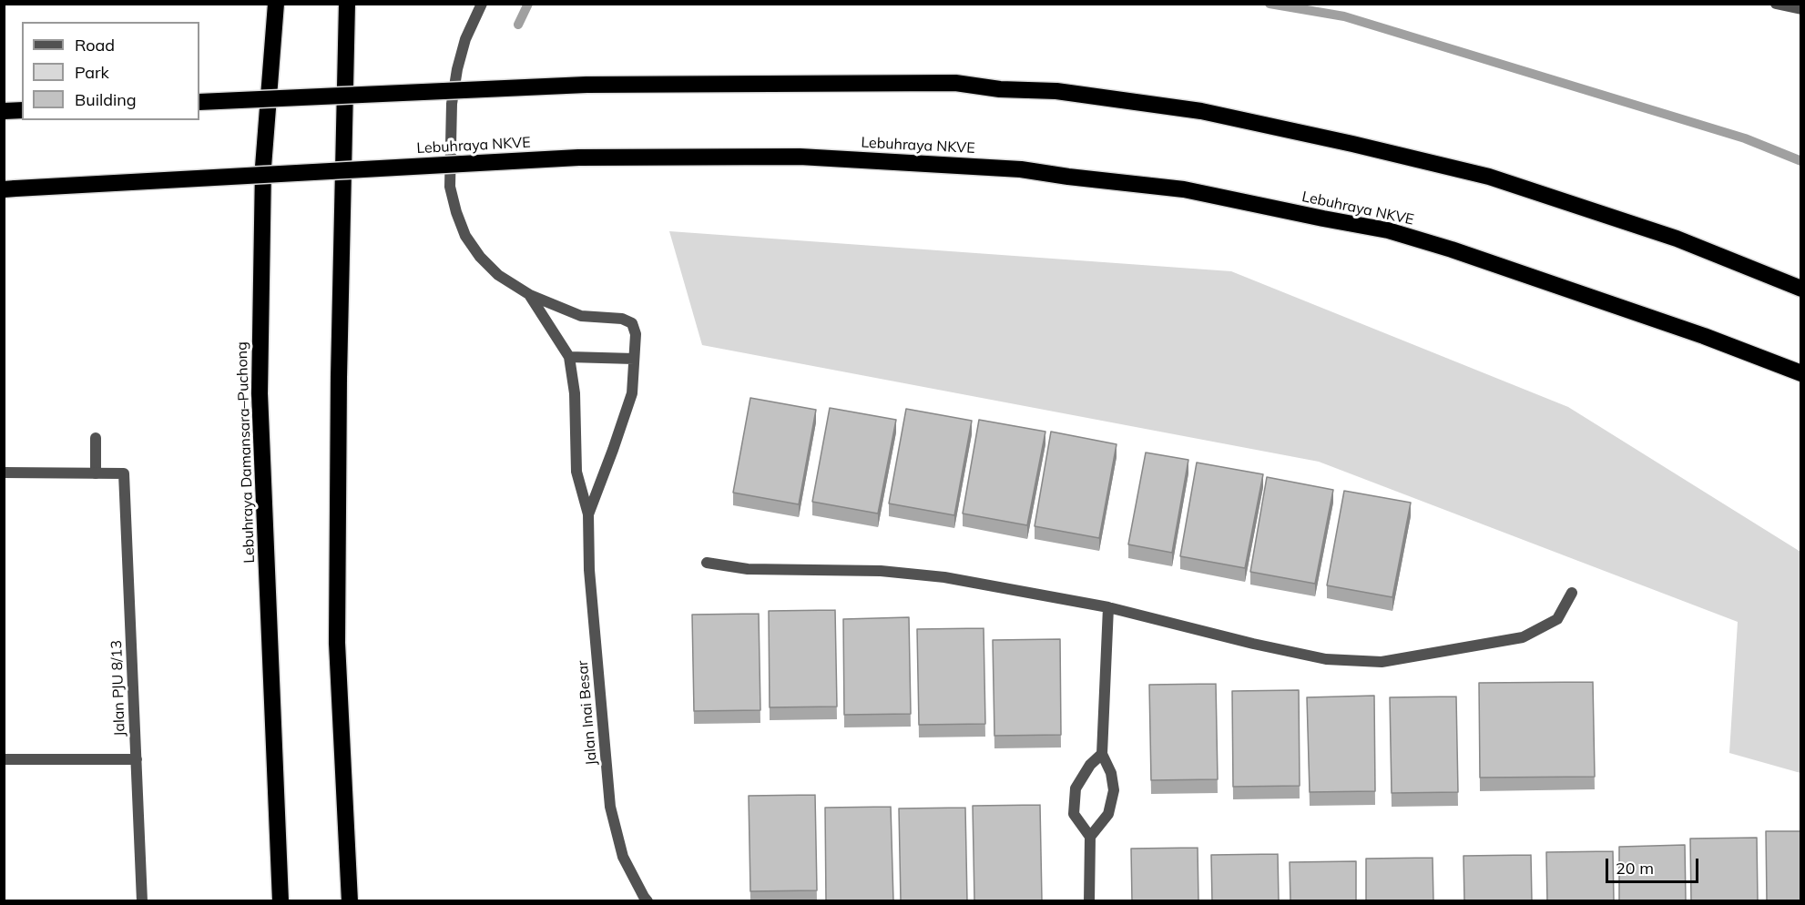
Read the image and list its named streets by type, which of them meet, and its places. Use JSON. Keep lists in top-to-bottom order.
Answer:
{
  "streets": {
    "highway": ["Lebuhraya NKVE", "Lebuhraya Damansara–Puchong"],
    "street": ["Jalan PJU 8/13", "Jalan Inai Besar"]
  },
  "legend": ["Road", "Park", "Building"],
  "scale_bar": "20 m"
}
